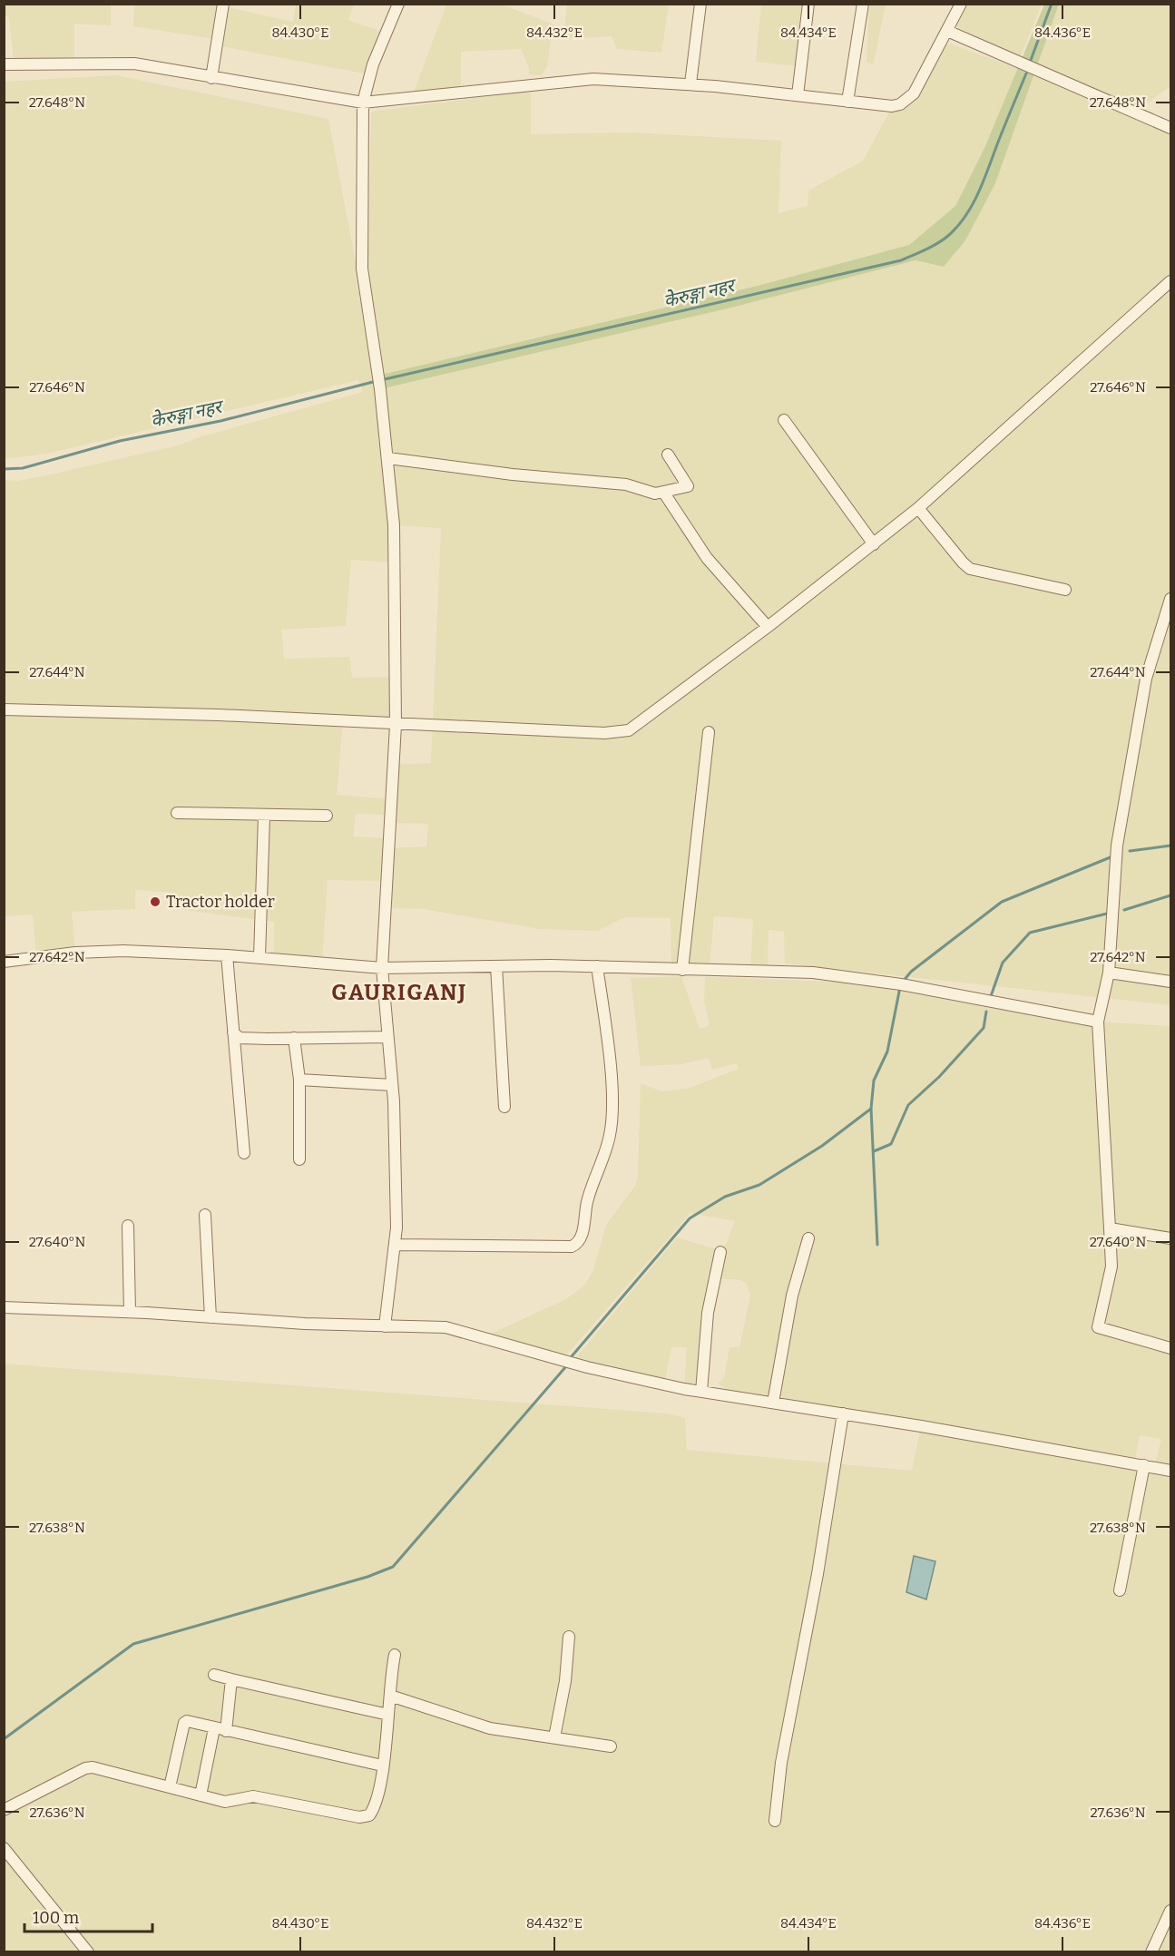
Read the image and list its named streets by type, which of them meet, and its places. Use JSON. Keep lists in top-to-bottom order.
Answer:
{
  "districts": ["GAURIGANJ"],
  "water": ["केेरुङ्गा नहर"],
  "places": ["Tractor holder"],
  "scale_bar": "100 m",
  "coordinates": [
    "84.430°E",
    "84.432°E",
    "84.434°E",
    "84.436°E",
    "27.648°N",
    "27.646°N",
    "27.644°N",
    "27.642°N",
    "27.640°N",
    "27.638°N",
    "27.636°N"
  ]
}
